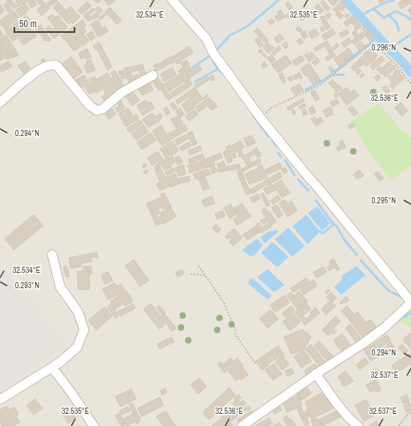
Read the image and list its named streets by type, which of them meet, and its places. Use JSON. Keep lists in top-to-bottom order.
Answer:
{
  "scale_bar": "50 m",
  "coordinates": [
    "32.534°E",
    "32.535°E",
    "0.296°N",
    "32.536°E",
    "0.294°N",
    "0.295°N",
    "0.293°N",
    "32.537°E"
  ]
}
